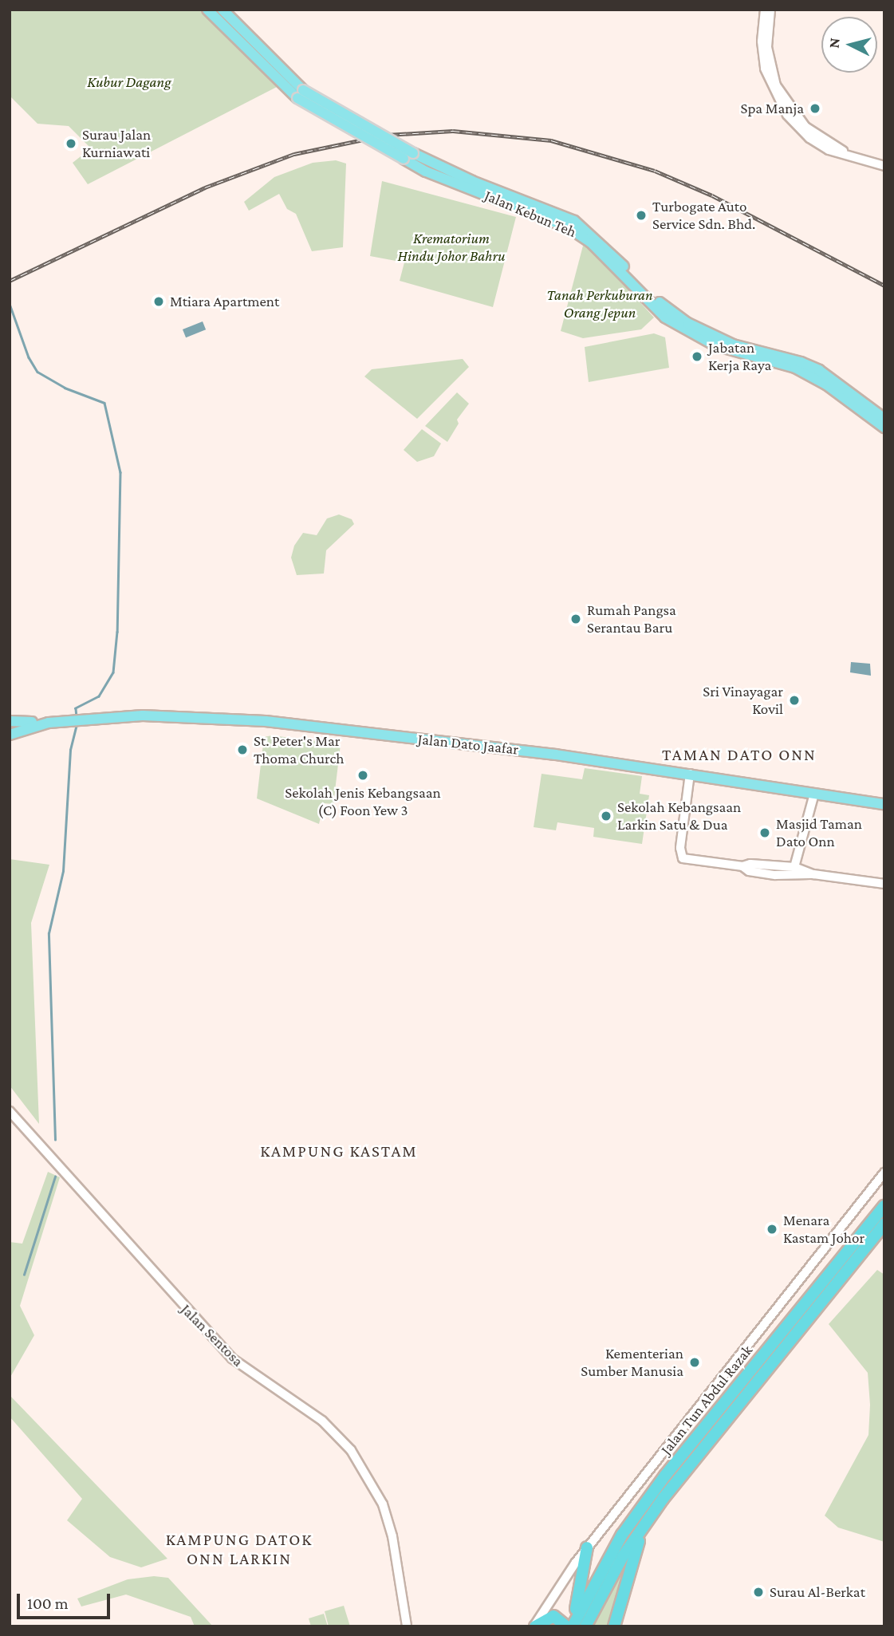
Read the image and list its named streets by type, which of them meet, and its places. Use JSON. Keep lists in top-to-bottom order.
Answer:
{
  "streets": {
    "highway": ["Jalan Tun Abdul Razak"],
    "main road": ["Jalan Kebun Teh", "Jalan Dato Jaafar"],
    "street": ["Jalan Sentosa"]
  },
  "districts": ["TAMAN DATO ONN", "KAMPUNG KASTAM", "KAMPUNG DATOK ONN LARKIN"],
  "parks": ["Kubur Dagang", "Krematorium Hindu Johor Bahru", "Tanah Perkuburan Orang Jepun"],
  "places": [
    "Spa Manja",
    "Surau Jalan Kurniawati",
    "Turbogate Auto Service Sdn. Bhd.",
    "Mtiara Apartment",
    "Jabatan Kerja Raya",
    "Rumah Pangsa Serantau Baru",
    "Sri Vinayagar Kovil",
    "St. Peter's Mar Thoma Church",
    "Sekolah Jenis Kebangsaan (C) Foon Yew 3",
    "Sekolah Kebangsaan Larkin Satu & Dua",
    "Masjid Taman Dato Onn",
    "Menara Kastam Johor",
    "Kementerian Sumber Manusia",
    "Surau Al-Berkat"
  ],
  "scale_bar": "100 m",
  "north": "left"
}
